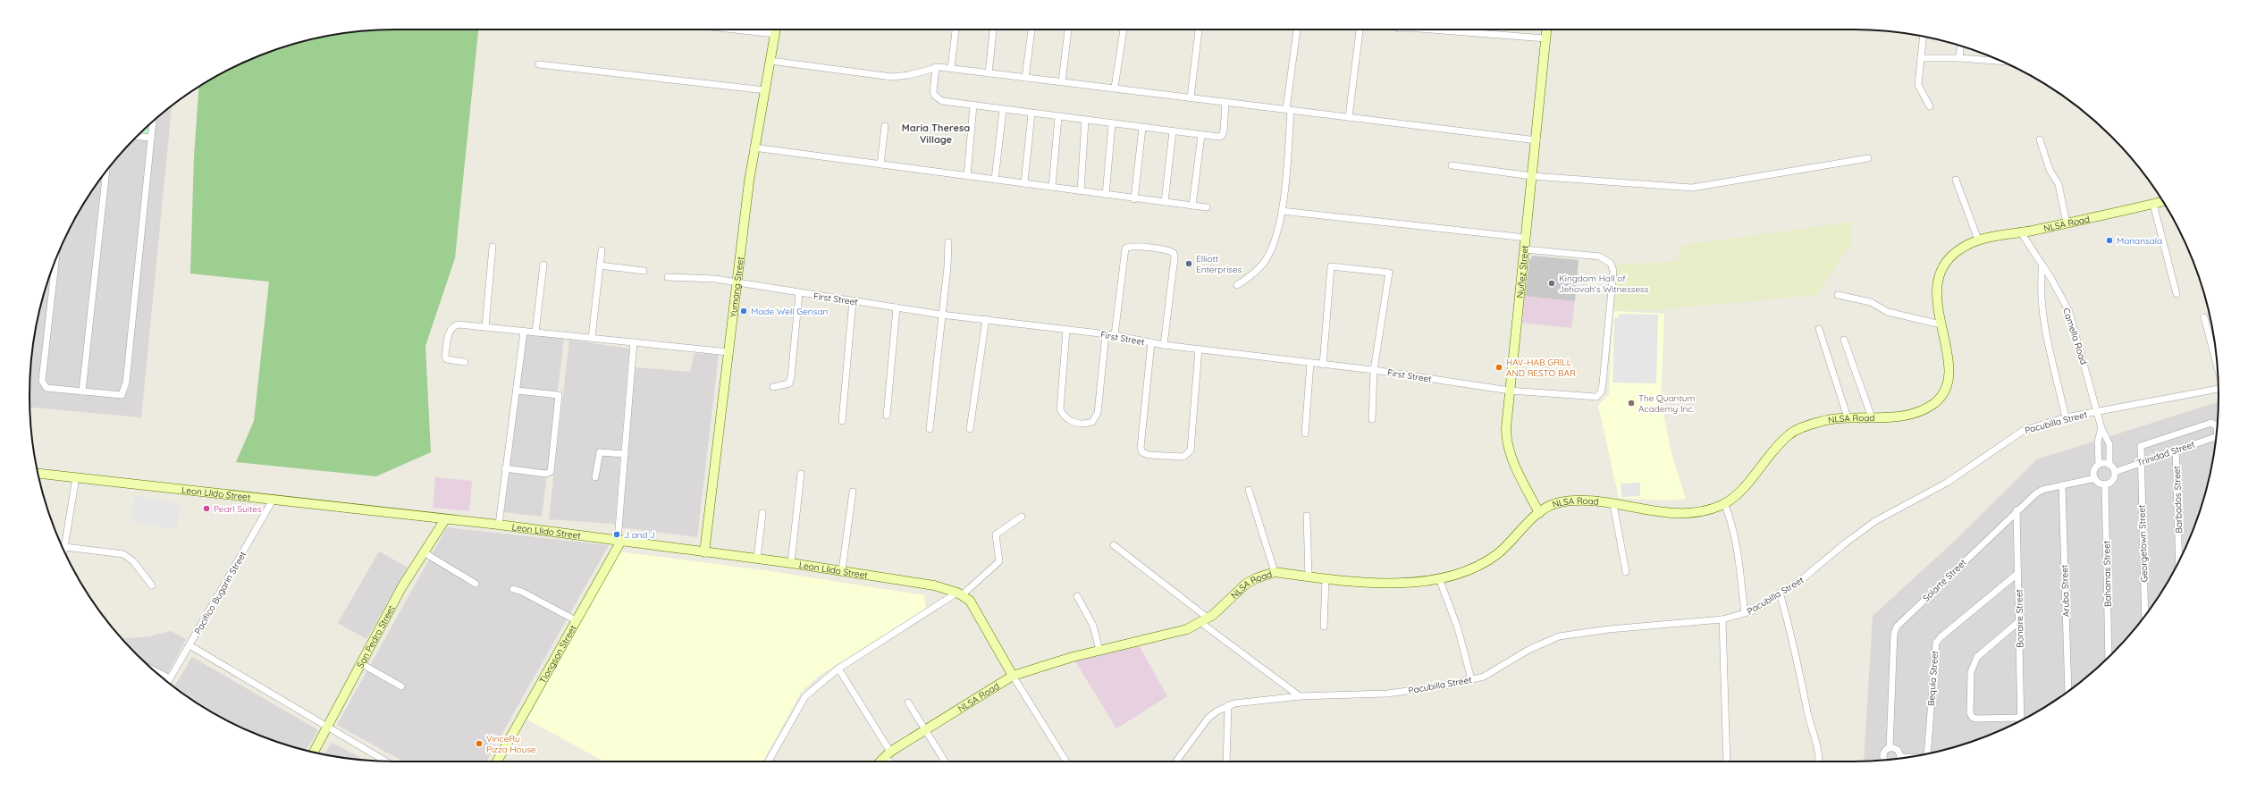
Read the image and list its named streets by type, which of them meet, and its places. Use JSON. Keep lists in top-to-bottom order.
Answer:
{
  "streets": {
    "main road": [
      "NLSA Road",
      "Nuñez Street",
      "Yumang Street",
      "Leon Llido Street",
      "San Pedro Street",
      "Tiongson Street"
    ],
    "street": [
      "First Street",
      "Camella Road",
      "Pacubilla Street",
      "Trinidad Street",
      "Barbados Street",
      "Georgetown Street",
      "Bahamas Street",
      "Solarte Street",
      "Aruba Street",
      "Pacifico Bugarin Street",
      "Bonaire Street",
      "Bequia Street"
    ]
  },
  "crossings": [
    ["NLSA Road", "Nuñez Street"],
    ["NLSA Road", "Camella Road"],
    ["Nuñez Street", "First Street"],
    ["Yumang Street", "First Street"],
    ["Yumang Street", "Leon Llido Street"],
    ["Camella Road", "Pacubilla Street"],
    ["Camella Road", "Trinidad Street"],
    ["Camella Road", "Bahamas Street"],
    ["Camella Road", "Solarte Street"],
    ["Trinidad Street", "Barbados Street"],
    ["Trinidad Street", "Georgetown Street"],
    ["Trinidad Street", "Bahamas Street"],
    ["Trinidad Street", "Solarte Street"],
    ["Leon Llido Street", "Pacifico Bugarin Street"],
    ["Leon Llido Street", "San Pedro Street"],
    ["Leon Llido Street", "Tiongson Street"],
    ["Bahamas Street", "Solarte Street"],
    ["Solarte Street", "Aruba Street"],
    ["Solarte Street", "Bonaire Street"],
    ["Bonaire Street", "Bequia Street"]
  ],
  "districts": ["Maria Theresa Village"],
  "places": [
    "Manansala",
    "Elliott Enterprises",
    "Kingdom Hall of Jehovah's Witnessess",
    "Made Well Gensan",
    "HAV-HAB GRILL AND RESTO BAR",
    "The Quantum Academy Inc.",
    "Pearl Suites",
    "J and J",
    "VinceRu Pizza House"
  ]
}
